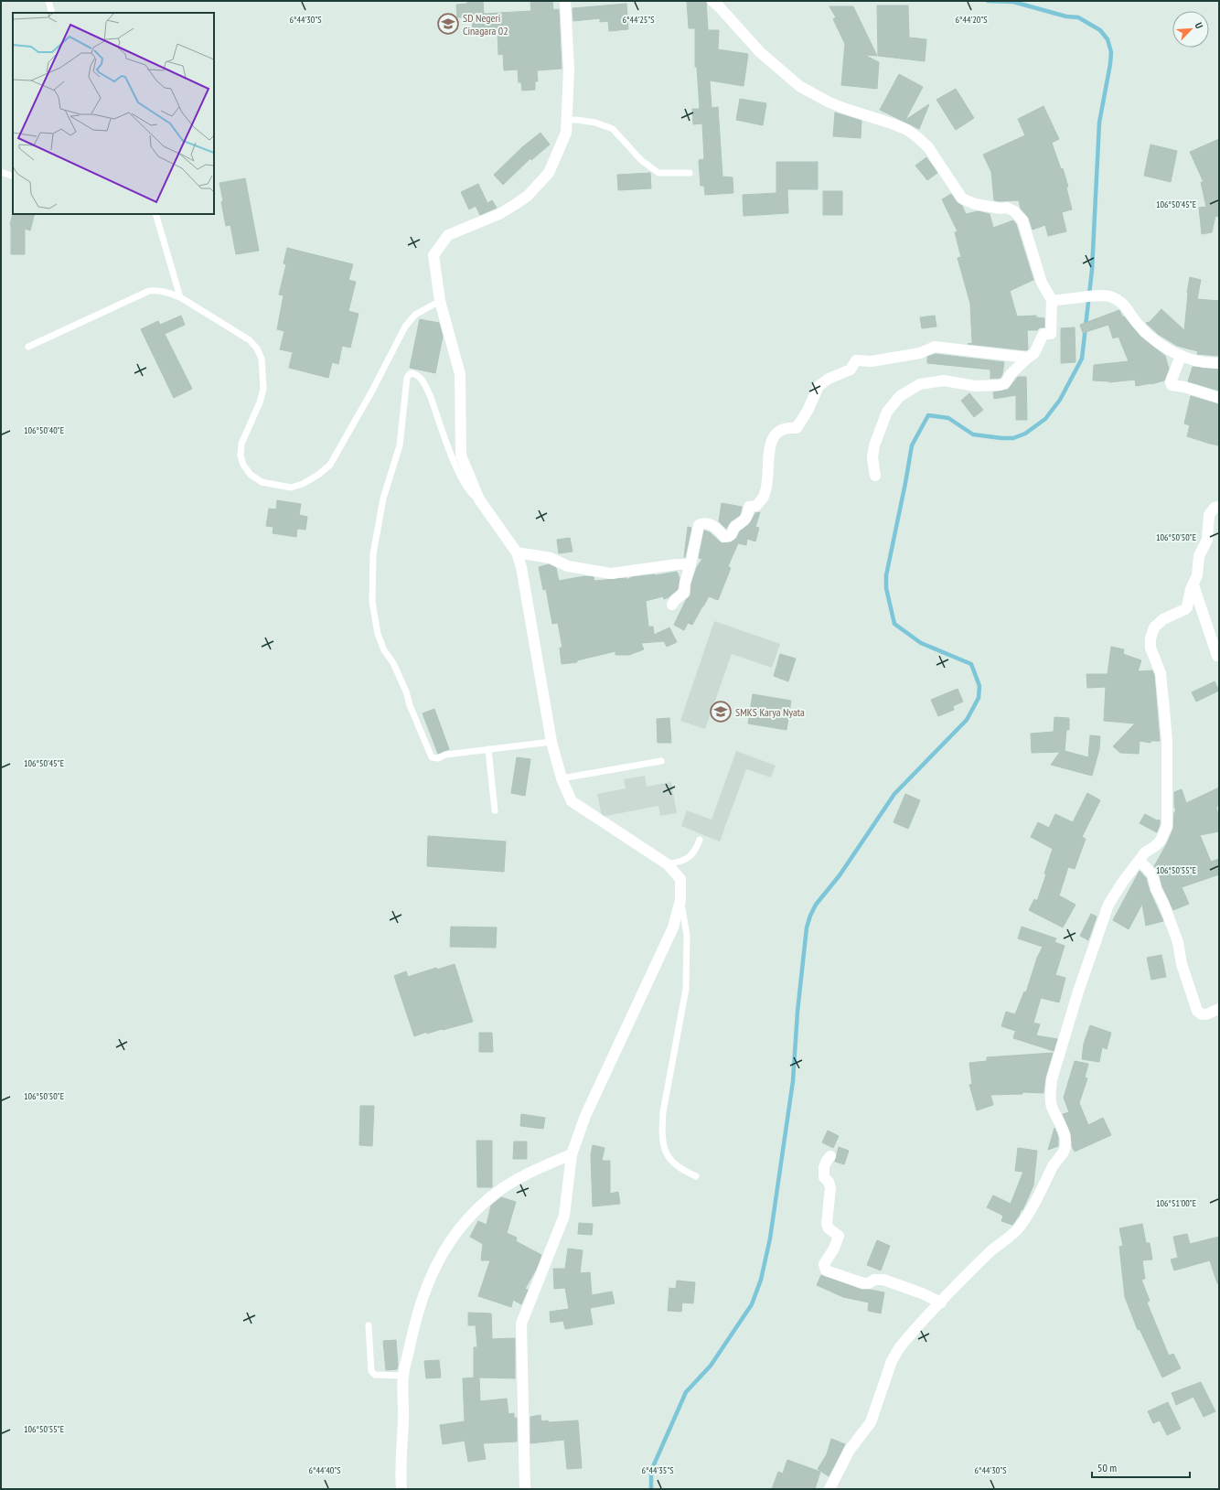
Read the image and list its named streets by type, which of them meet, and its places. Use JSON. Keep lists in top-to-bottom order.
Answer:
{
  "places": {
    "school or university": ["SD Negeri Cinagara 02", "SMKS Karya Nyata"]
  },
  "scale_bar": "50 m",
  "north": "top right",
  "coordinates": [
    "6°44'30\"S",
    "6°44'25\"S",
    "6°44'20\"S",
    "106°50'45\"E",
    "106°50'40\"E",
    "106°50'50\"E",
    "106°50'55\"E",
    "106°51'00\"E",
    "6°44'40\"S",
    "6°44'35\"S"
  ]
}
